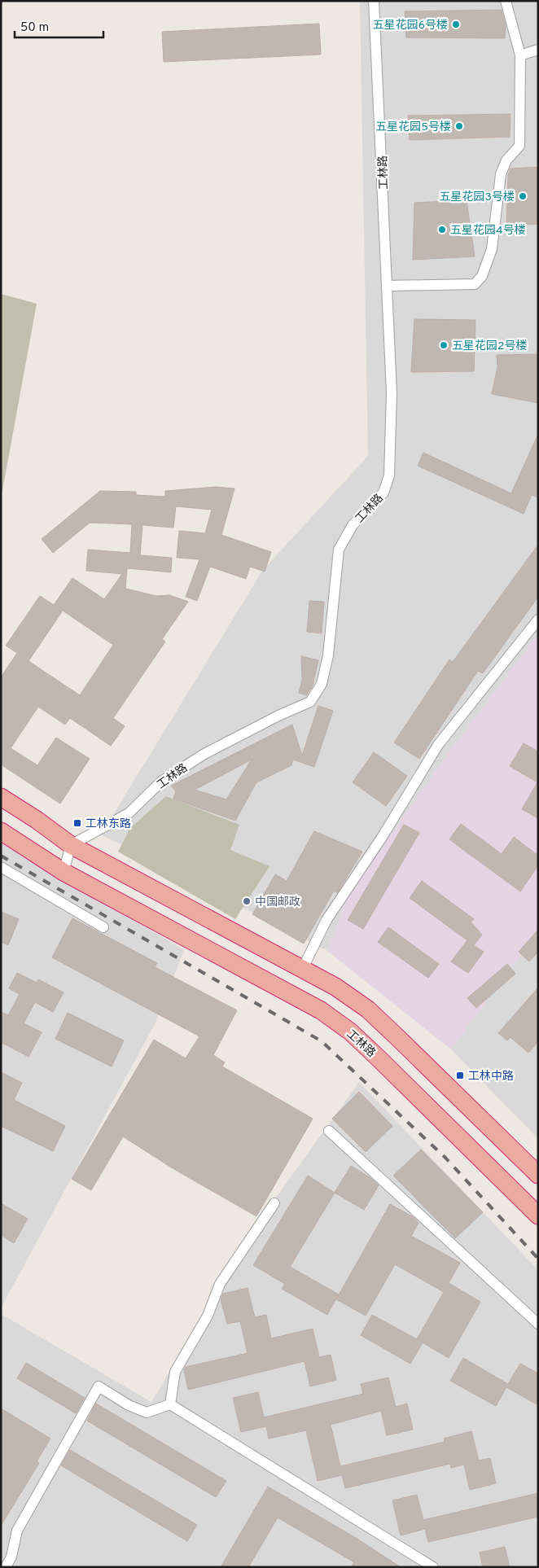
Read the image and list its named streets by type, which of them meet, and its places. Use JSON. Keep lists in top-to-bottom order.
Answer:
{
  "streets": {
    "highway": ["工林路"]
  },
  "places": {
    "other": [
      "五星花园6号楼",
      "五星花园5号楼",
      "五星花园3号楼",
      "五星花园4号楼",
      "五星花园2号楼",
      "中国邮政"
    ],
    "transit": ["工林东路", "工林中路"]
  },
  "scale_bar": "50 m"
}
